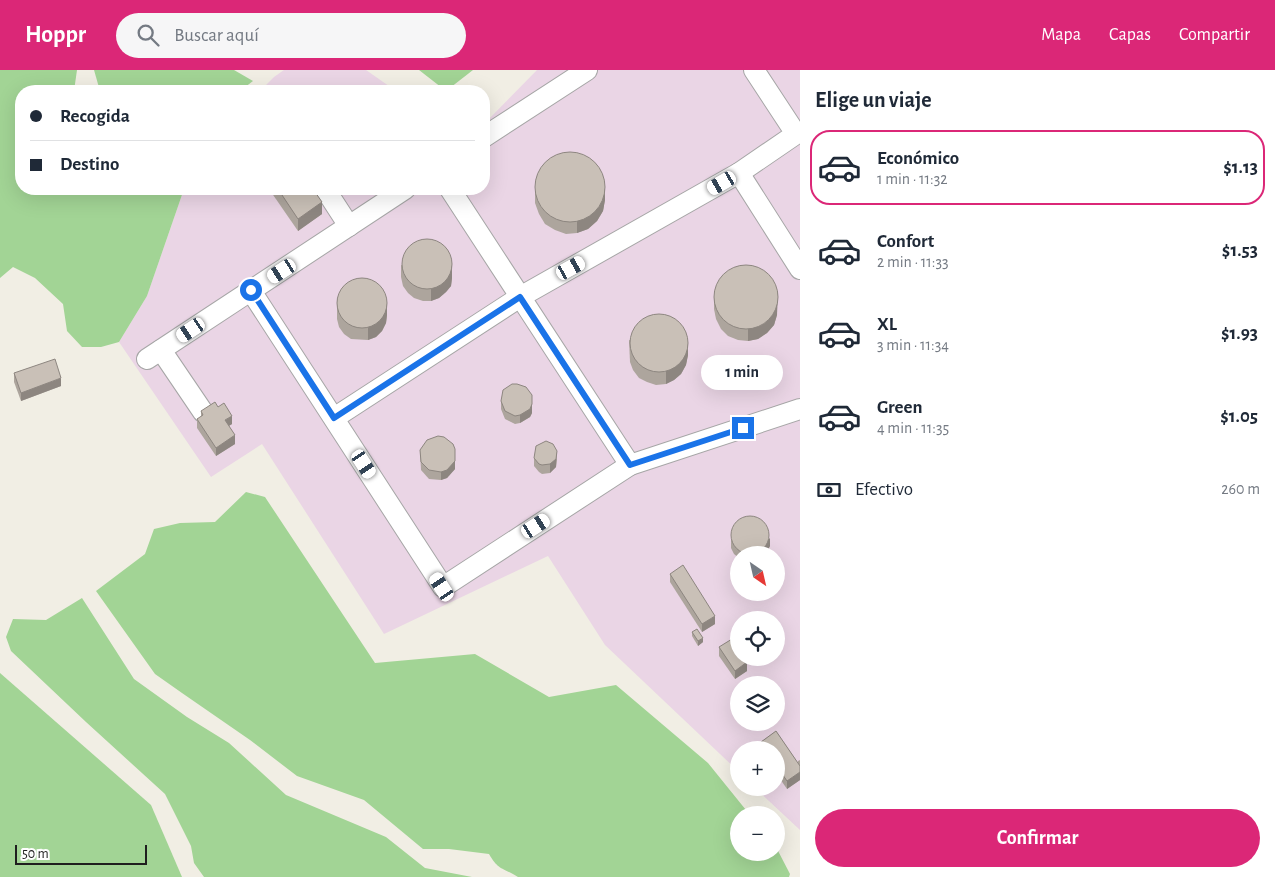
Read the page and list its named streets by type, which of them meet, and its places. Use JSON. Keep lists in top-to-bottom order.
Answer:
{
  "scale_bar": "50 m",
  "north": "bottom right",
  "page": {
    "header": "Hoppr",
    "search": "Buscar aquí",
    "nav": ["Mapa", "Capas", "Compartir"],
    "heading": "Elige un viaje",
    "banner": ["Recogida", "Destino"],
    "list": [
      {
        "name": "Económico",
        "note": "1 min · 11:32",
        "value": "$1.13"
      },
      {
        "name": "Confort",
        "note": "2 min · 11:33",
        "value": "$1.53"
      },
      {
        "name": "XL",
        "note": "3 min · 11:34",
        "value": "$1.93"
      },
      {
        "name": "Green",
        "note": "4 min · 11:35",
        "value": "$1.05"
      }
    ],
    "bubble": "1 min",
    "pay": ["Efectivo", "260 m"],
    "map_buttons": ["+", "−"],
    "buttons": "Confirmar",
    "scale": "50 m"
  }
}
